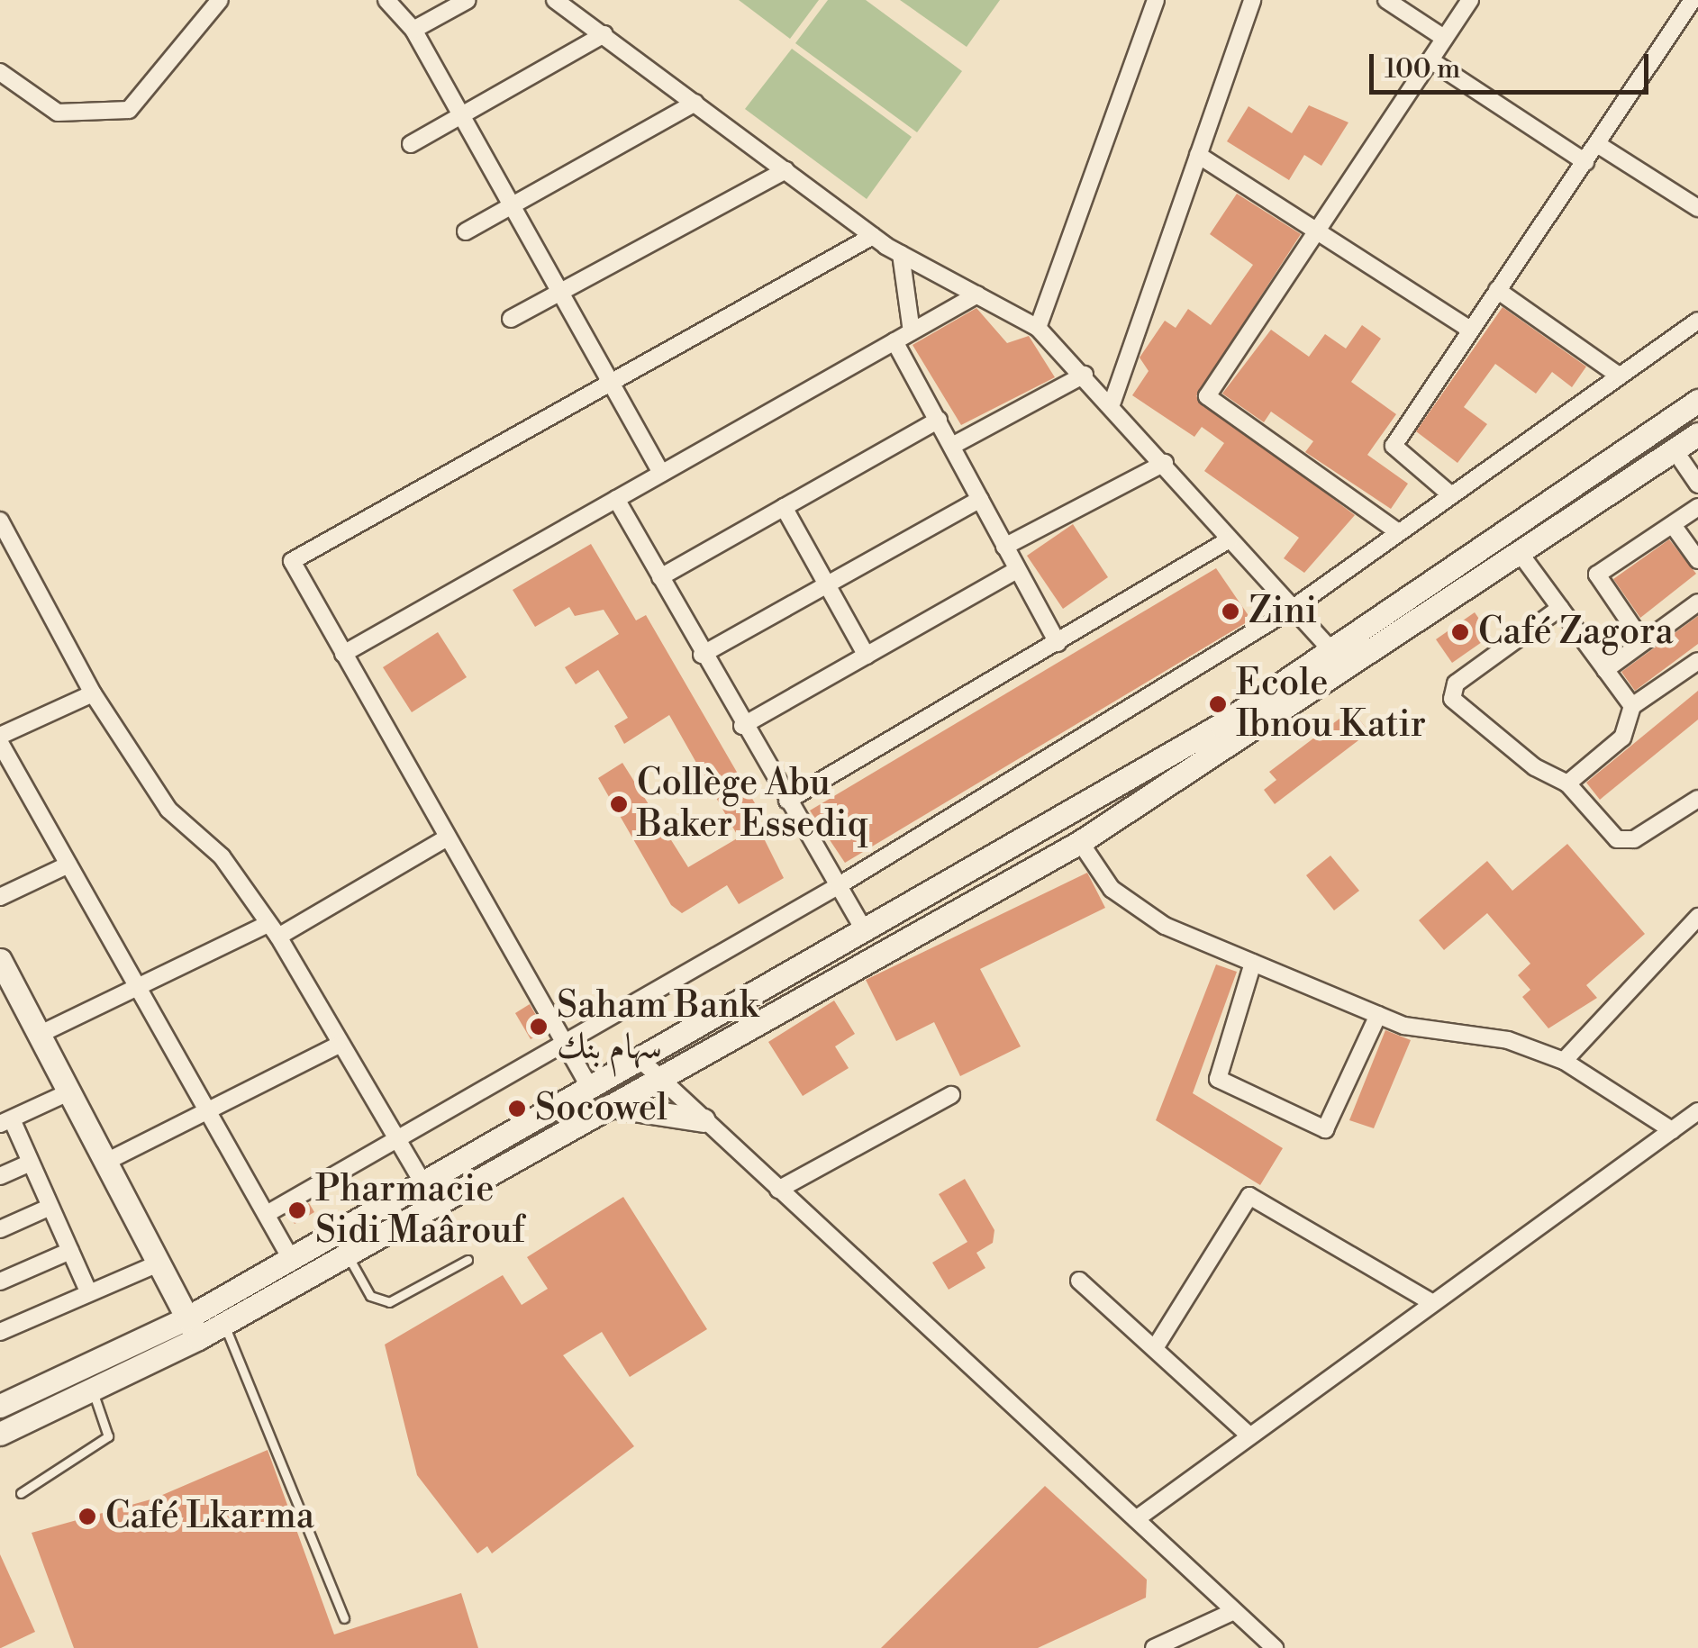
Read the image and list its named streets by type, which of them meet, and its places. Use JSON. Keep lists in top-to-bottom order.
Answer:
{
  "places": [
    "Zini",
    "Café Zagora",
    "Ecole Ibnou Katir",
    "Collège Abu Baker Essediq",
    "Saham Bank سهام بنك",
    "Socowel",
    "Pharmacie Sidi Maârouf",
    "Café Lkarma"
  ],
  "scale_bar": "100 m"
}
